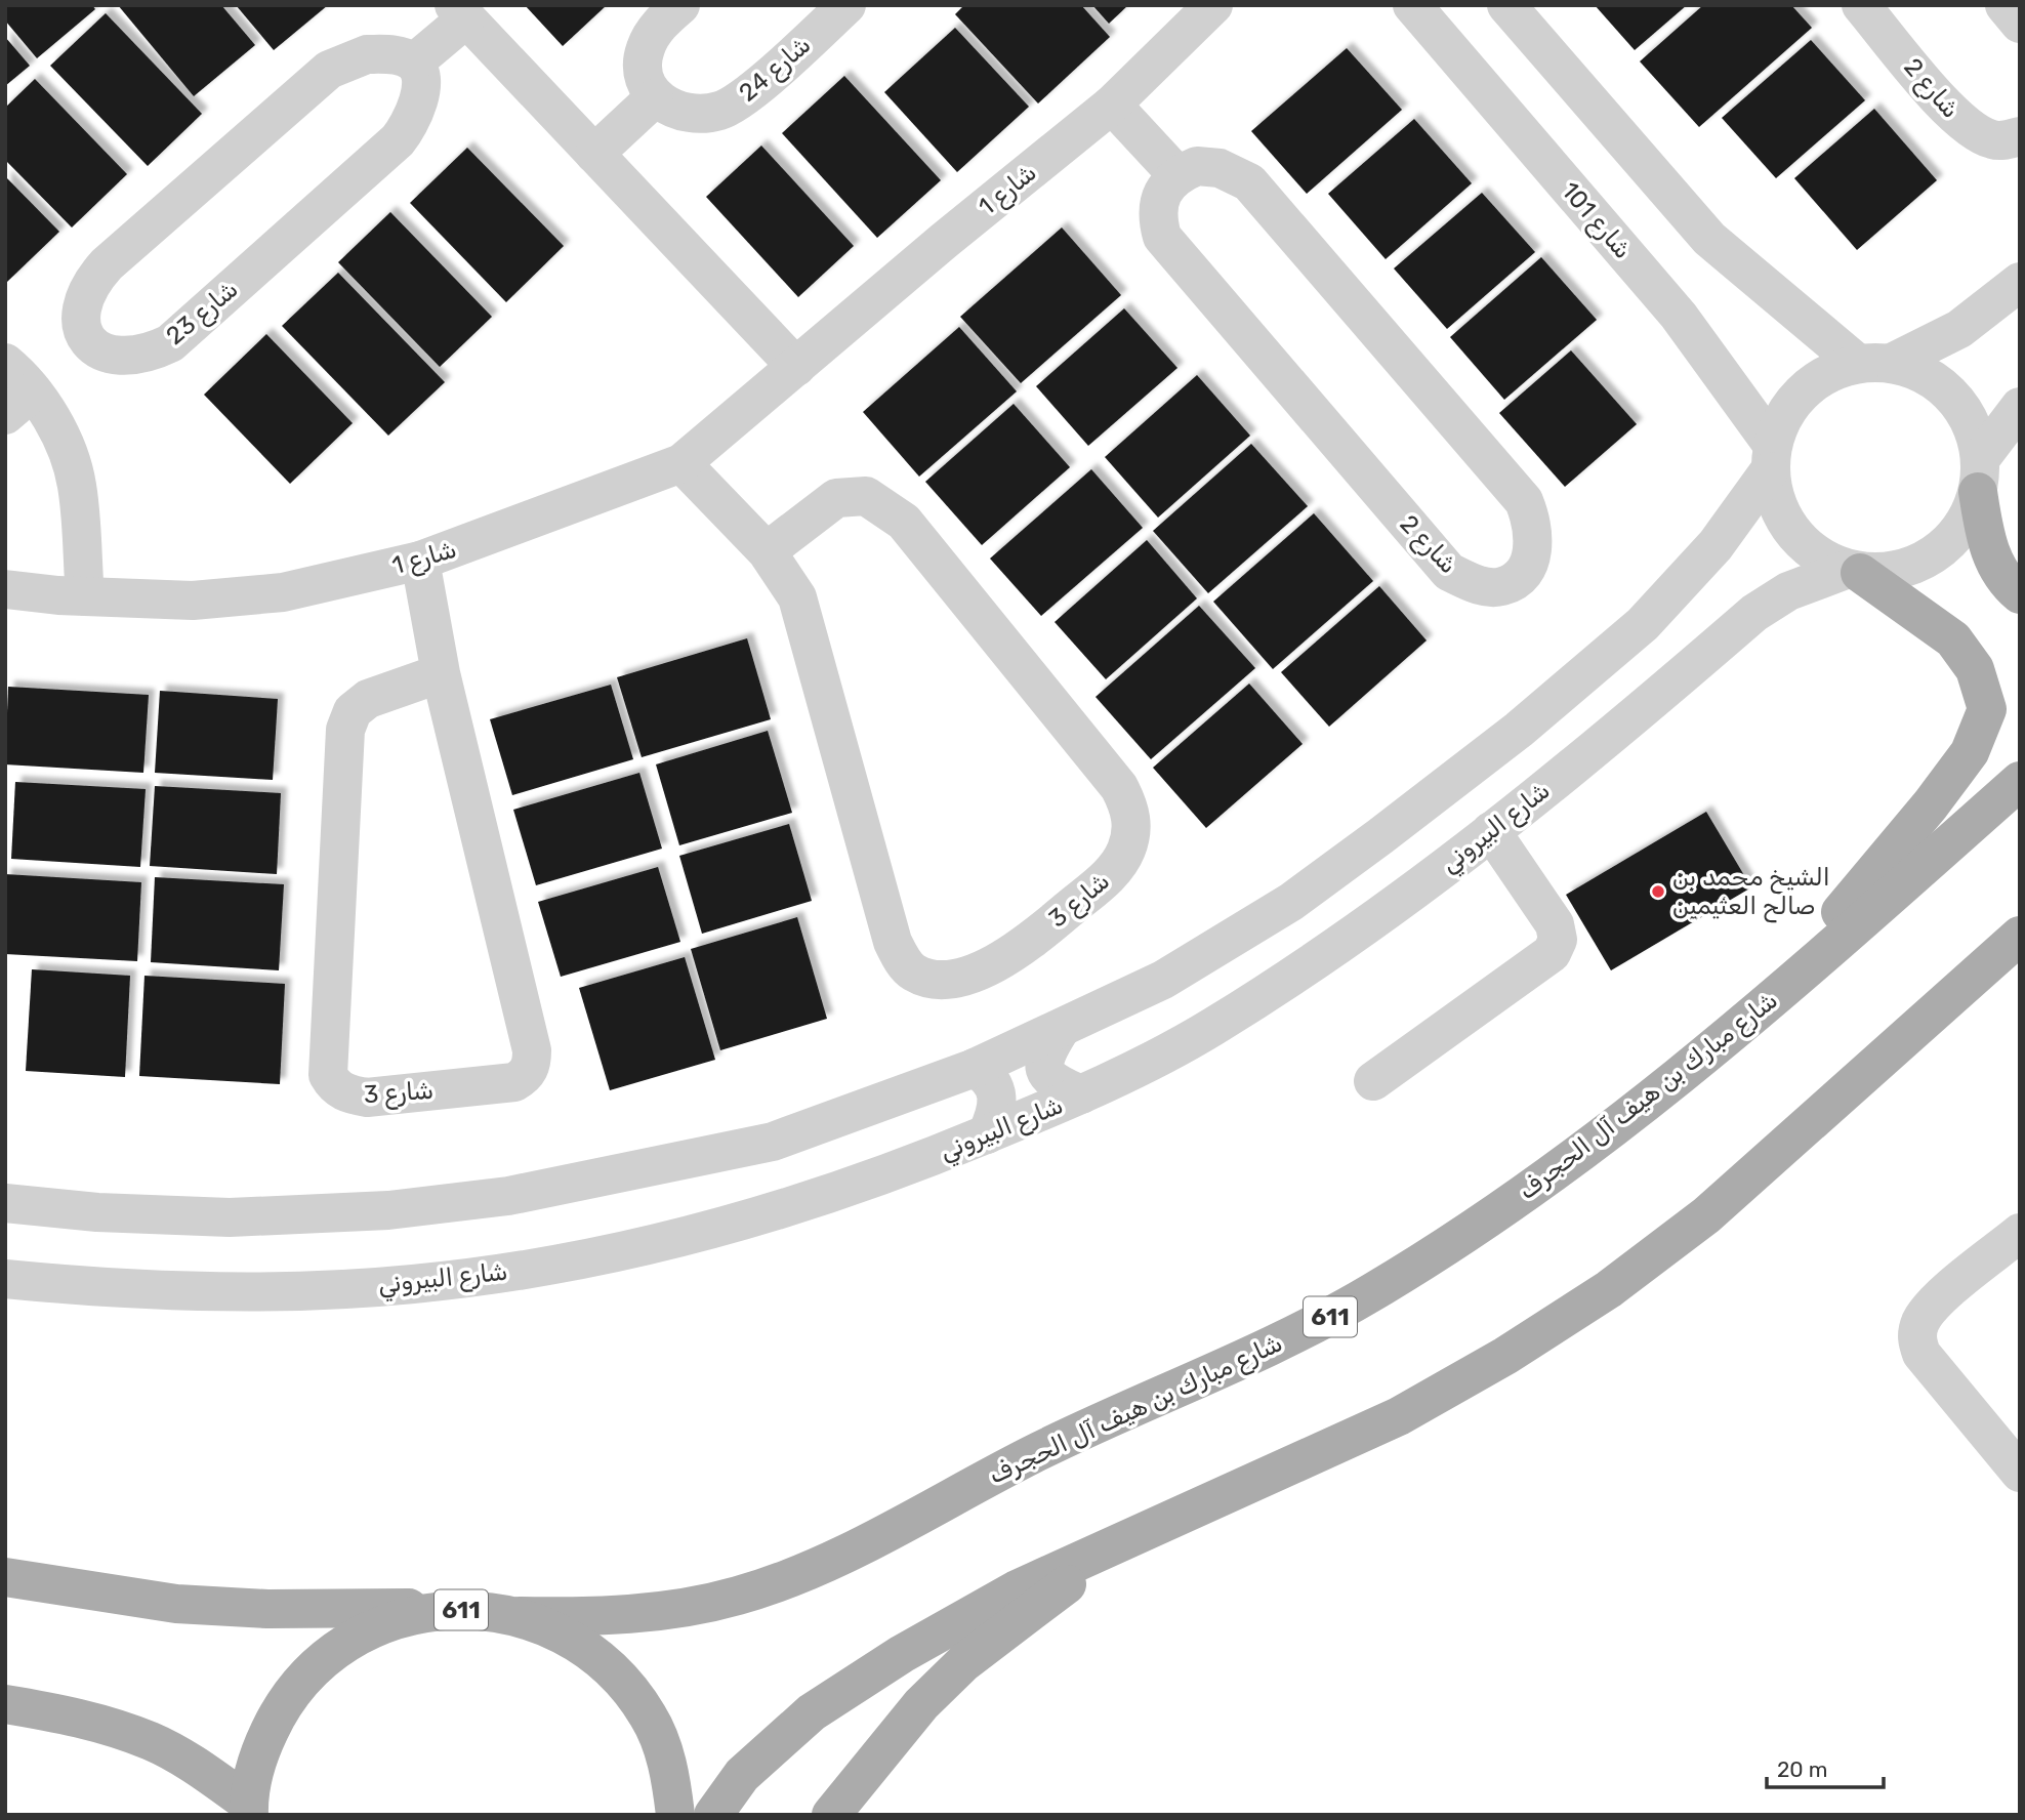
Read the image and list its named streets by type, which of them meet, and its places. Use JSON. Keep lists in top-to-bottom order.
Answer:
{
  "streets": {
    "main road": ["شارع مبارك بن هيف آل الحجرف", "611"],
    "street": [
      "شارع 24",
      "شارع 2",
      "شارع 1",
      "شارع 101",
      "شارع 23",
      "شارع البيروني",
      "شارع 3"
    ]
  },
  "crossings": [
    ["شارع 1", "شارع 3"],
    ["شارع 101", "شارع البيروني"],
    ["شارع مبارك بن هيف آل الحجرف", "611"]
  ],
  "places": ["الشيخ محمد بن صالح العثيمين"],
  "scale_bar": "20 m"
}
